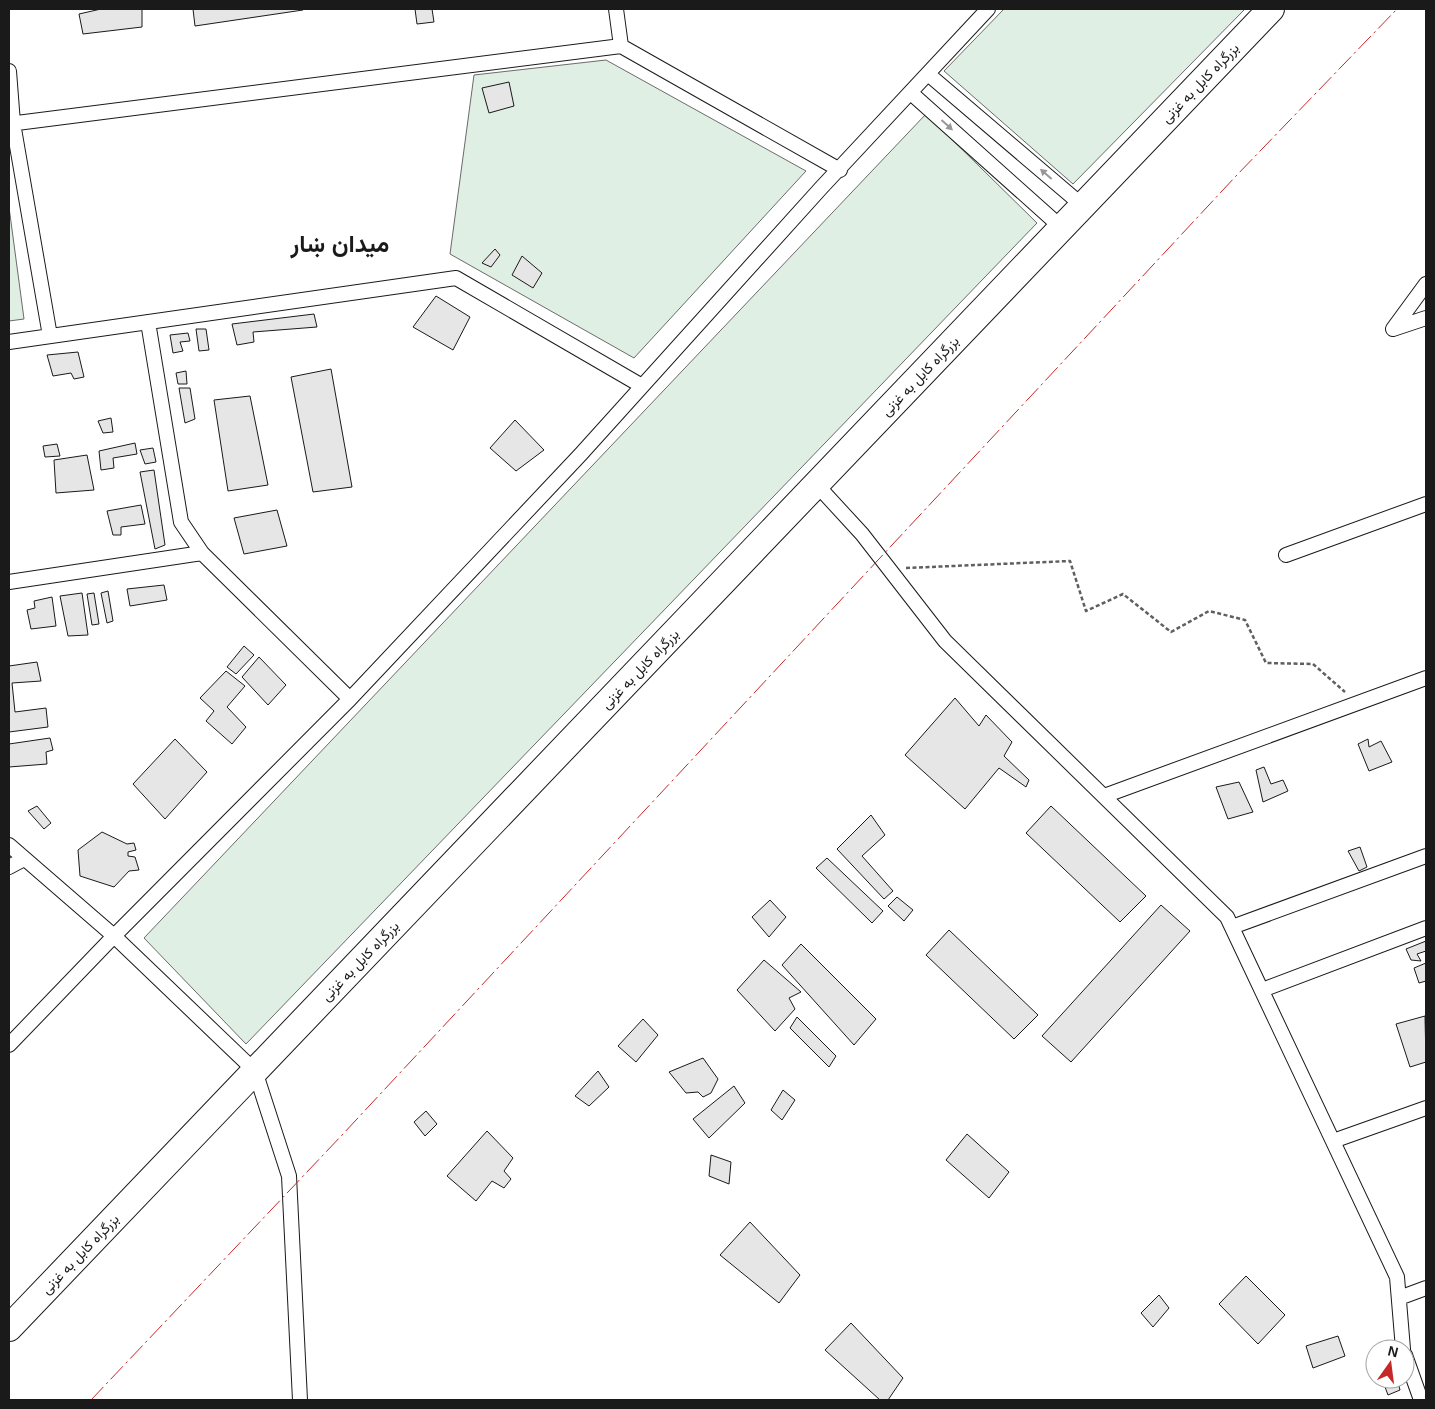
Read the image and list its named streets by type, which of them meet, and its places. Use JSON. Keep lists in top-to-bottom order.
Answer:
{
  "streets": {
    "highway": ["بزرگراه کابل به غزنی"]
  },
  "districts": ["میدان ښار"],
  "north": "top"
}
